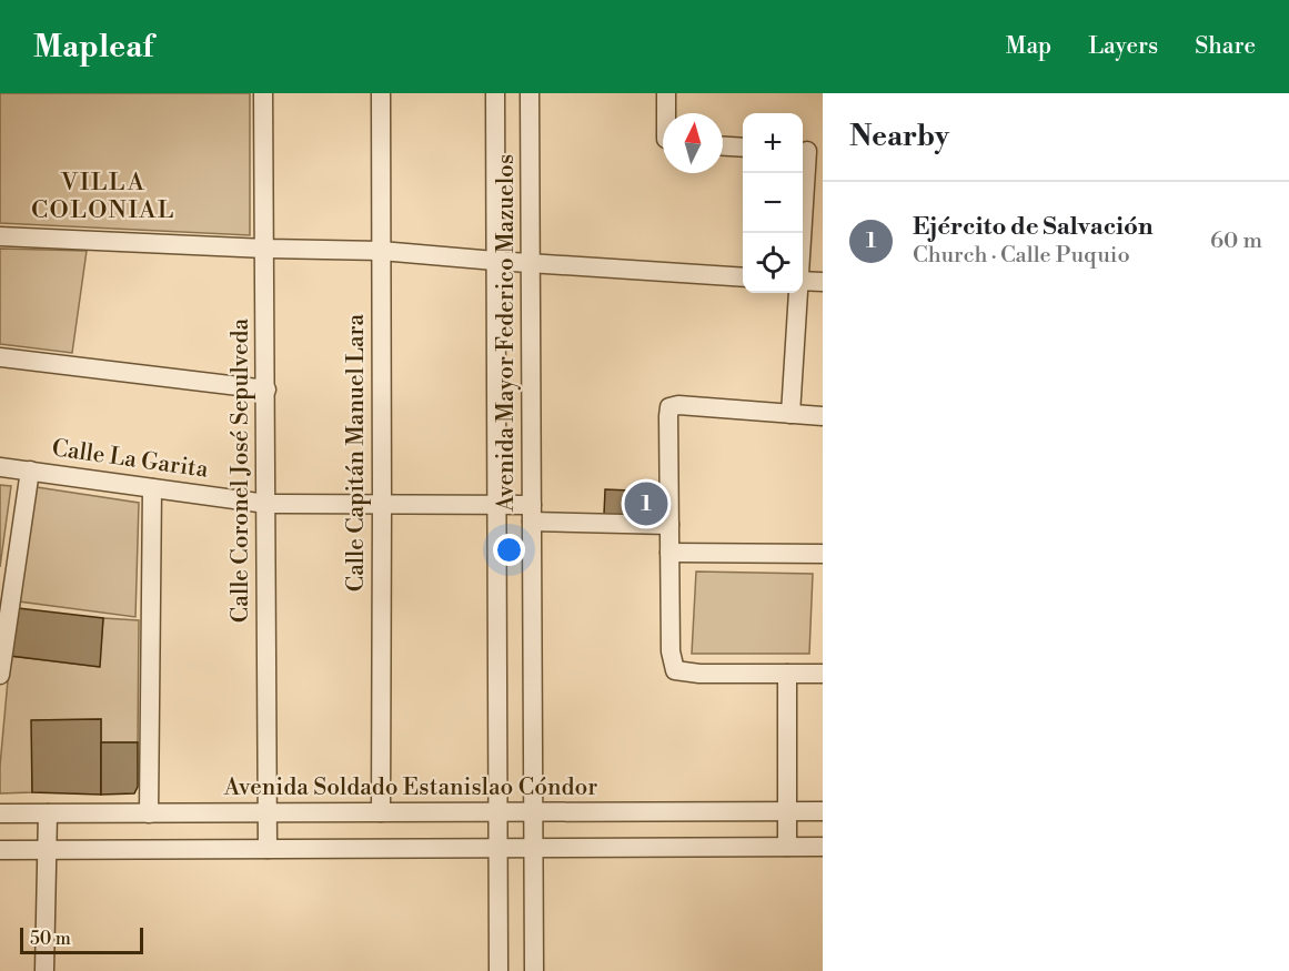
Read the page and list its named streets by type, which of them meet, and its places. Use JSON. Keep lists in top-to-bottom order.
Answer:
{
  "streets": {
    "street": [
      "Avenida Mayor Federico Mazuelos",
      "Calle Capitán Manuel Lara",
      "Calle La Garita",
      "Calle Coronel José Sepulveda",
      "Avenida Soldado Estanislao Cóndor"
    ]
  },
  "crossings": [
    ["Avenida Mayor Federico Mazuelos", "Calle La Garita"],
    ["Avenida Mayor Federico Mazuelos", "Avenida Soldado Estanislao Cóndor"],
    ["Calle Capitán Manuel Lara", "Calle La Garita"],
    ["Calle Capitán Manuel Lara", "Avenida Soldado Estanislao Cóndor"],
    ["Calle La Garita", "Calle Coronel José Sepulveda"],
    ["Calle Coronel José Sepulveda", "Avenida Soldado Estanislao Cóndor"]
  ],
  "districts": ["VILLA COLONIAL"],
  "scale_bar": "50 m",
  "north": "top",
  "page": {
    "header": "Mapleaf",
    "nav": ["Map", "Layers", "Share"],
    "heading": "Nearby",
    "map_buttons": ["+", "−"],
    "list": [
      {
        "mark": "1",
        "name": "Ejército de Salvación",
        "note": "Church · Calle Puquio",
        "value": "60 m"
      }
    ],
    "pins": "1",
    "scale": "50 m"
  }
}
